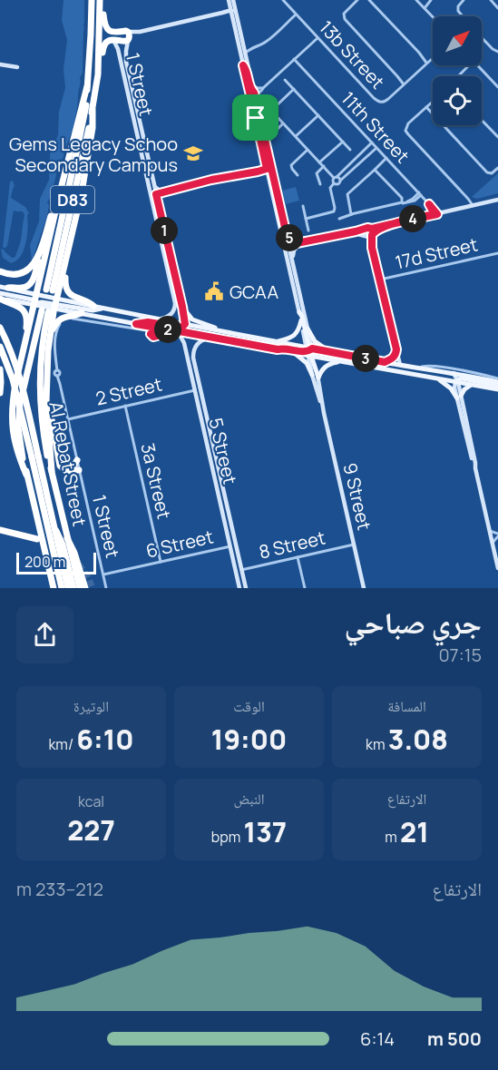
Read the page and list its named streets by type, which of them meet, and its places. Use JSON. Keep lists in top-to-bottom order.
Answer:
{
  "streets": {
    "highway": ["D83", "Al Rebat Street"],
    "street": [
      "13b Street",
      "1 Street",
      "11th Street",
      "17d Street",
      "2 Street",
      "5 Street",
      "3a Street",
      "9 Street",
      "6 Street",
      "8 Street"
    ]
  },
  "crossings": [
    ["1 Street", "2 Street"],
    ["1 Street", "6 Street"],
    ["2 Street", "5 Street"],
    ["2 Street", "3a Street"],
    ["5 Street", "6 Street"],
    ["5 Street", "8 Street"],
    ["3a Street", "6 Street"],
    ["9 Street", "8 Street"]
  ],
  "places": {
    "school or university": ["Gems Legacy Schoo Secondary Campus"],
    "public building": ["GCAA"]
  },
  "scale_bar": "200 m",
  "north": "top right",
  "page": {
    "pins": [
      "4",
      "1",
      "5",
      "2",
      "3"
    ],
    "scale": "200 m",
    "heading": ["جري صباحي", "07:15"],
    "stats": [
      ["المسافة", "3.08 km"],
      ["الوقت", "19:00"],
      ["الوتيرة", "6:10 /km"],
      ["الارتفاع", "21 m"],
      ["النبض", "137 bpm"],
      ["kcal", "227"]
    ],
    "chart": ["الارتفاع", "212–233 m"],
    "list": [
      {
        "name": "500 m",
        "note": "6:14"
      }
    ]
  }
}
